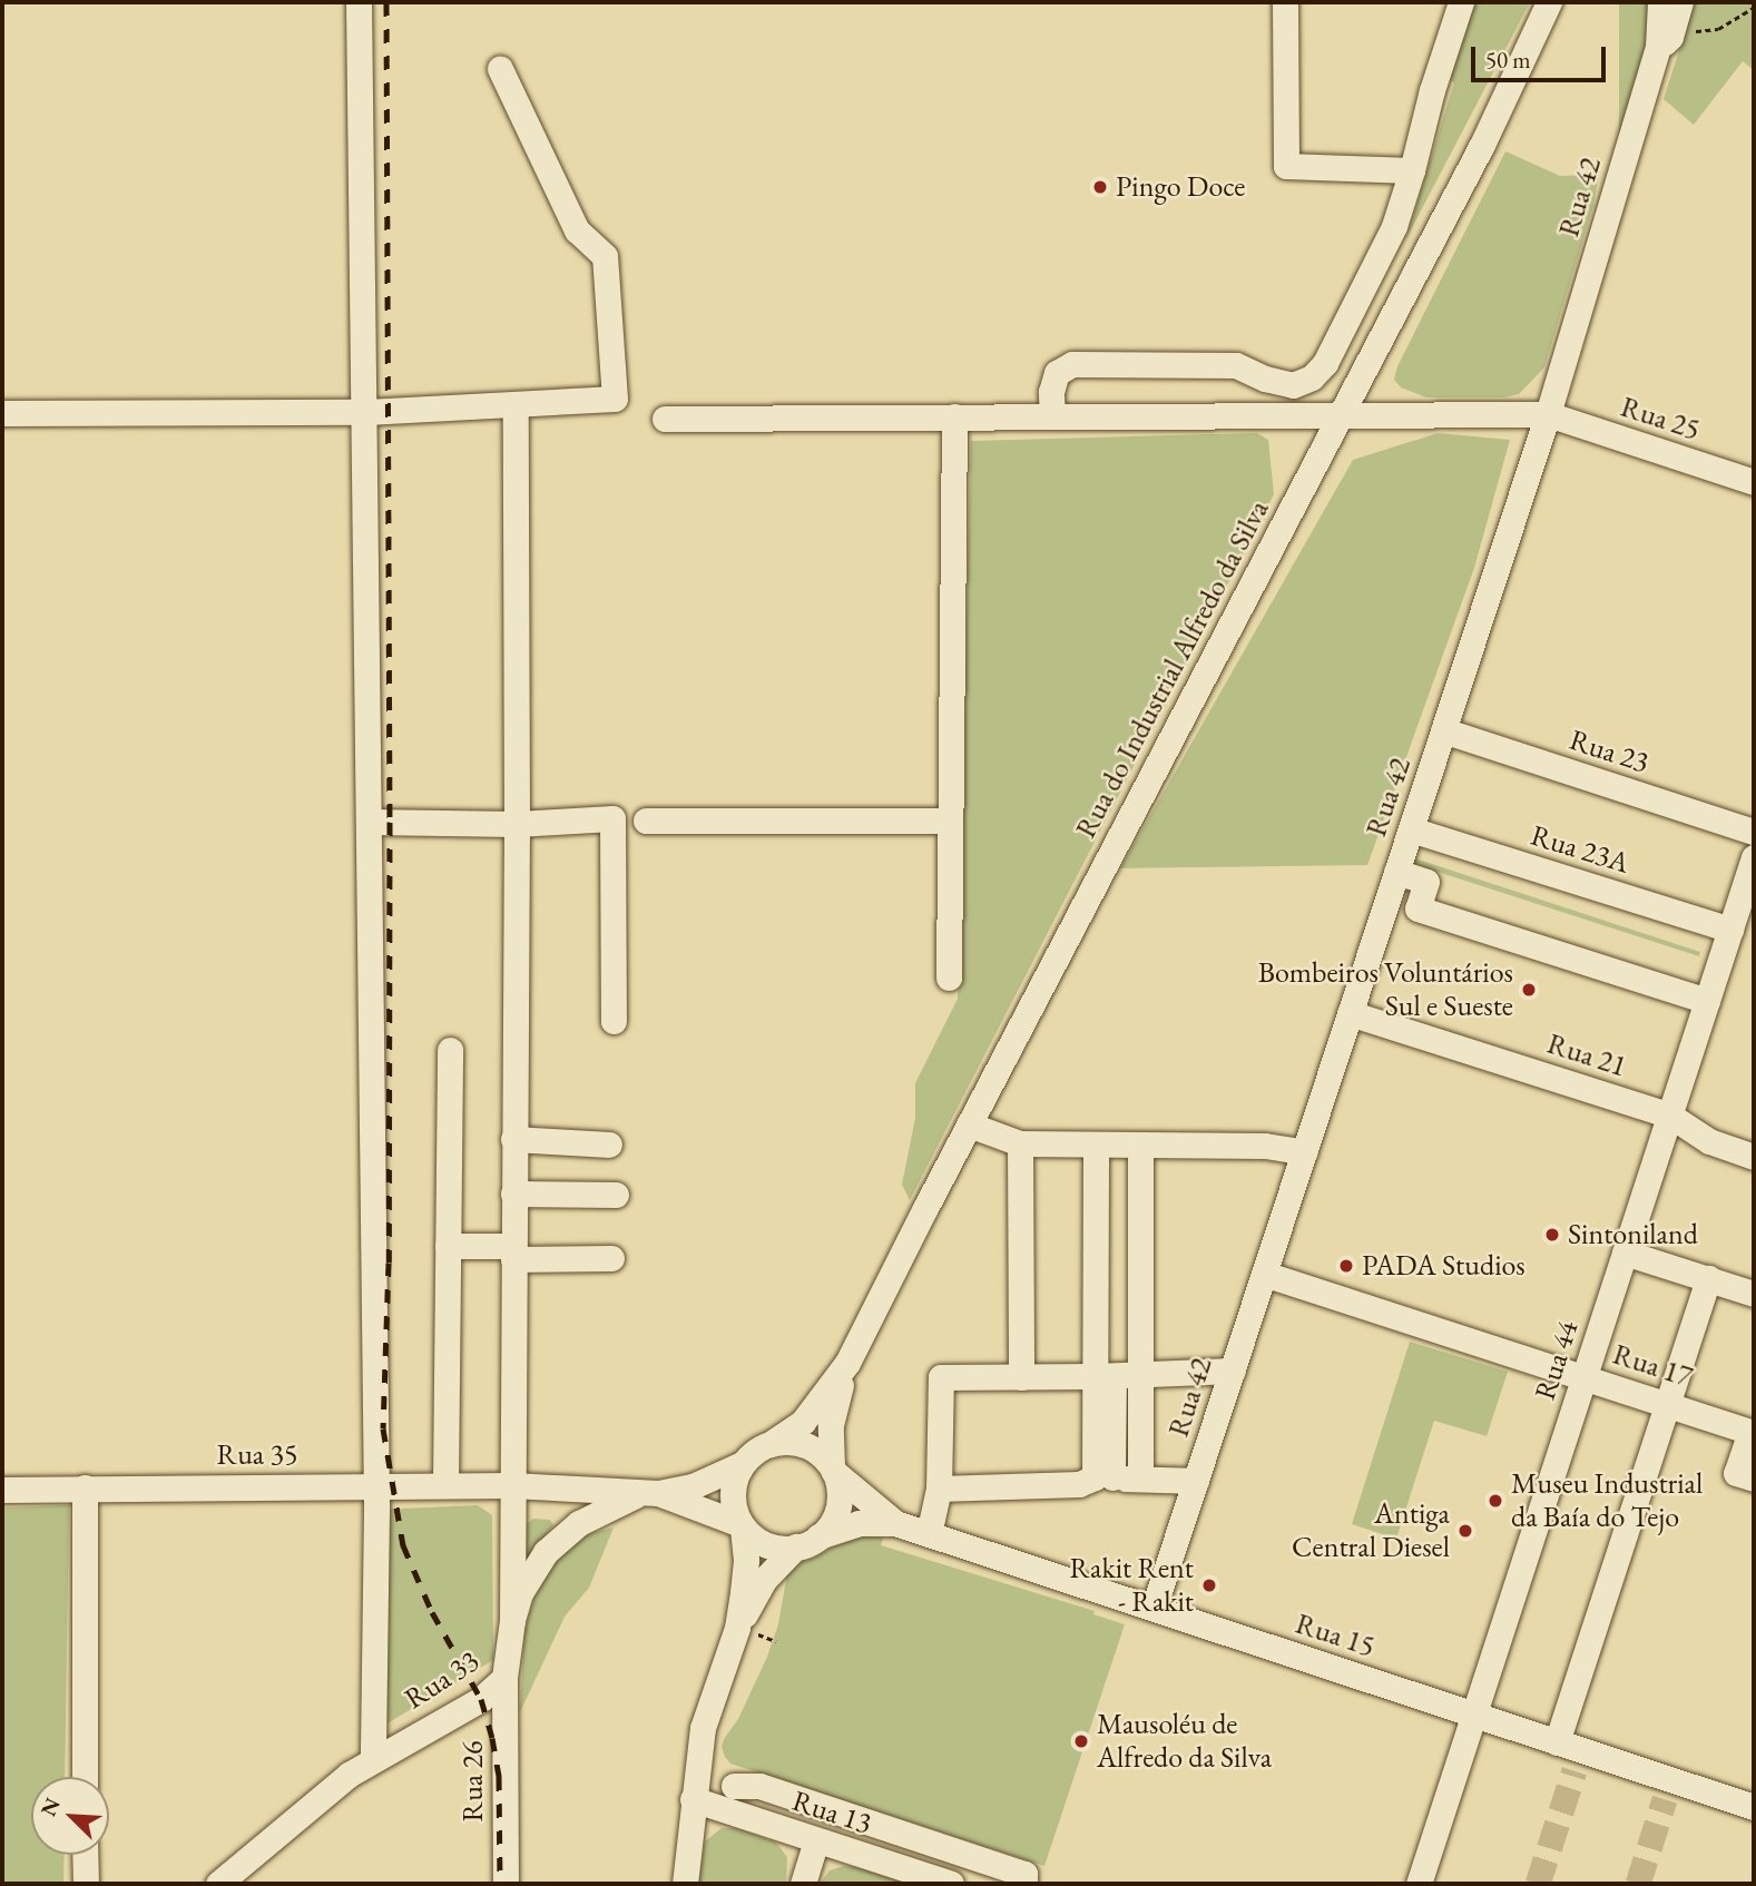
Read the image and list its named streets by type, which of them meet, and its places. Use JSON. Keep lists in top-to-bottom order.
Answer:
{
  "streets": {
    "street": [
      "Rua 42",
      "Rua 25",
      "Rua do Industrial Alfredo da Silva",
      "Rua 23",
      "Rua 23A",
      "Rua 21",
      "Rua 44",
      "Rua 17",
      "Rua 35",
      "Rua 15",
      "Rua 33",
      "Rua 26",
      "Rua 13"
    ]
  },
  "crossings": [
    ["Rua 42", "Rua 25"],
    ["Rua 42", "Rua 23"],
    ["Rua 42", "Rua 23A"],
    ["Rua 42", "Rua 21"],
    ["Rua 42", "Rua 17"],
    ["Rua 42", "Rua 15"],
    ["Rua 25", "Rua do Industrial Alfredo da Silva"],
    ["Rua do Industrial Alfredo da Silva", "Rua 15"],
    ["Rua 23A", "Rua 44"],
    ["Rua 21", "Rua 44"],
    ["Rua 44", "Rua 17"],
    ["Rua 44", "Rua 15"],
    ["Rua 35", "Rua 33"],
    ["Rua 33", "Rua 26"]
  ],
  "places": [
    "Pingo Doce",
    "Bombeiros Voluntários Sul e Sueste",
    "Sintoniland",
    "PADA Studios",
    "Museu Industrial da Baía do Tejo",
    "Antiga Central Diesel",
    "Rakit Rent - Rakit",
    "Mausoléu de Alfredo da Silva"
  ],
  "scale_bar": "50 m",
  "north": "top left"
}
